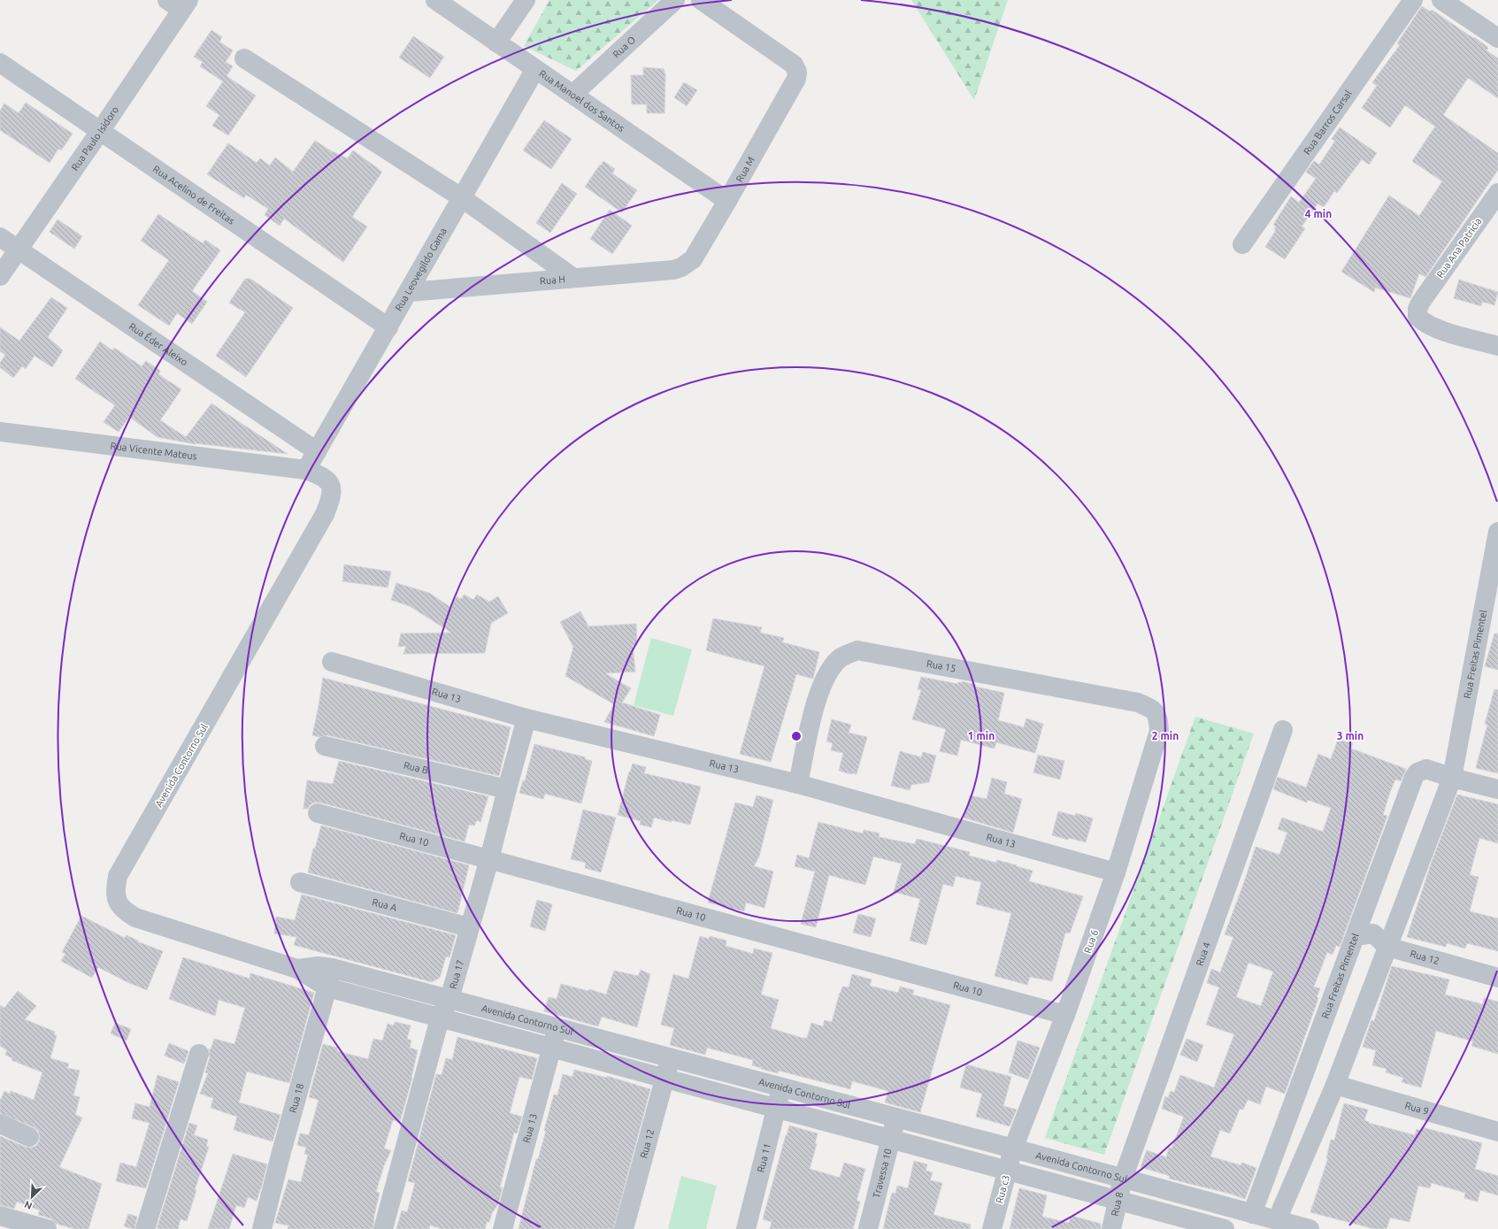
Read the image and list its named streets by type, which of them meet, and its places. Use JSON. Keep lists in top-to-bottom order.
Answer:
{
  "streets": {
    "street": [
      "Rua O",
      "Rua Manoel dos Santos",
      "Rua Barros Carsal",
      "Rua Paulo Isidoro",
      "Rua M",
      "Rua Acelino de Freitas",
      "Rua Ana Patricia",
      "Rua Leovegildo Gama",
      "Rua H",
      "Rua Éder Aleixo",
      "Rua Vicente Mateus",
      "Rua Freitas Pimentel",
      "Rua 15",
      "Rua 13",
      "Avenida Contorno Sul",
      "Rua B",
      "Rua 10",
      "Rua A",
      "Rua 6",
      "Rua 4",
      "Rua 12",
      "Rua 17",
      "Rua 18",
      "Rua 9",
      "Rua 11",
      "Travessa 10",
      "Rua c3",
      "Rua 8"
    ]
  },
  "crossings": [
    ["Rua O", "Rua Manoel dos Santos"],
    ["Rua Manoel dos Santos", "Rua M"],
    ["Rua Manoel dos Santos", "Rua Leovegildo Gama"],
    ["Rua Paulo Isidoro", "Rua Acelino de Freitas"],
    ["Rua Paulo Isidoro", "Rua Éder Aleixo"],
    ["Rua M", "Rua H"],
    ["Rua Acelino de Freitas", "Rua Leovegildo Gama"],
    ["Rua Leovegildo Gama", "Rua H"],
    ["Rua Leovegildo Gama", "Rua Éder Aleixo"],
    ["Rua Leovegildo Gama", "Rua Vicente Mateus"],
    ["Rua Leovegildo Gama", "Avenida Contorno Sul"],
    ["Rua Vicente Mateus", "Avenida Contorno Sul"],
    ["Rua Freitas Pimentel", "Avenida Contorno Sul"],
    ["Rua Freitas Pimentel", "Rua 12"],
    ["Rua Freitas Pimentel", "Rua 9"],
    ["Rua 15", "Rua 13"],
    ["Rua 15", "Rua 6"],
    ["Rua 13", "Avenida Contorno Sul"],
    ["Rua 13", "Rua 6"],
    ["Rua 13", "Rua 17"],
    ["Avenida Contorno Sul", "Rua 6"],
    ["Avenida Contorno Sul", "Rua 4"],
    ["Avenida Contorno Sul", "Rua 12"],
    ["Avenida Contorno Sul", "Rua 17"],
    ["Avenida Contorno Sul", "Rua 18"],
    ["Avenida Contorno Sul", "Rua 11"],
    ["Avenida Contorno Sul", "Travessa 10"],
    ["Avenida Contorno Sul", "Rua c3"],
    ["Avenida Contorno Sul", "Rua 8"],
    ["Rua B", "Rua 17"],
    ["Rua 10", "Rua 6"],
    ["Rua 10", "Rua 17"],
    ["Rua A", "Rua 17"],
    ["Rua 6", "Rua c3"],
    ["Rua 4", "Rua 8"]
  ],
  "north": "bottom left",
  "rings": [
    "4 min",
    "1 min",
    "2 min",
    "3 min"
  ]
}
